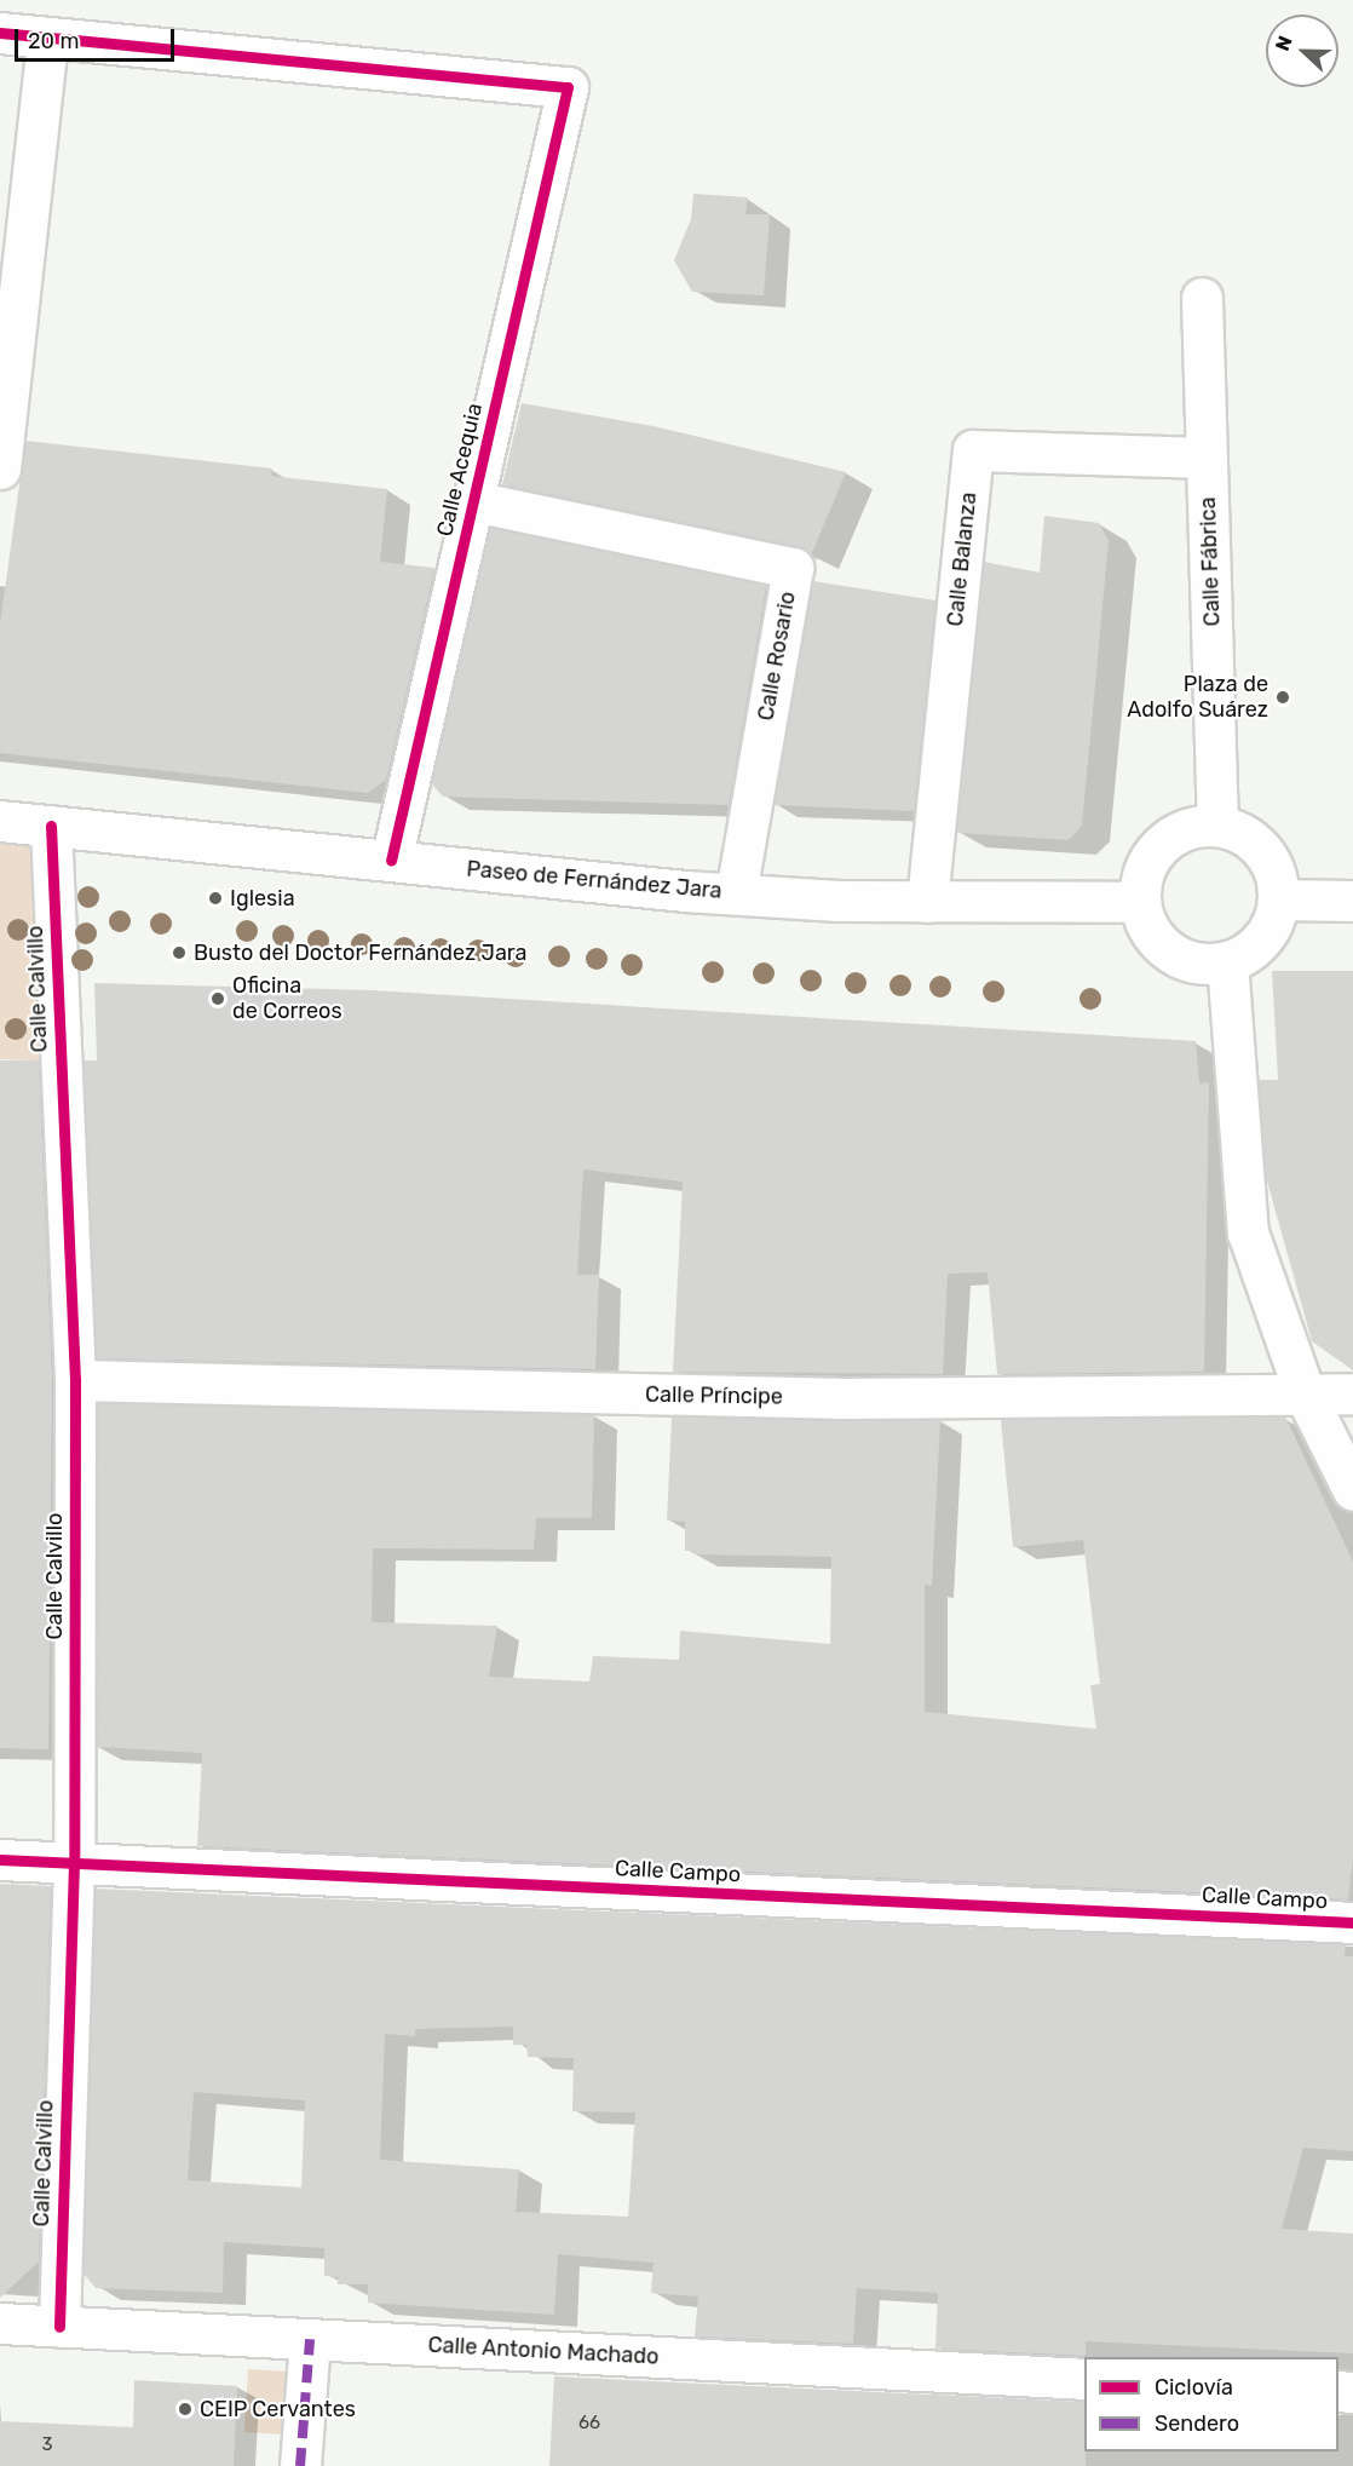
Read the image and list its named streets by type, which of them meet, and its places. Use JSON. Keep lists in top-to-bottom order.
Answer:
{
  "streets": {
    "street": [
      "Calle Acequia",
      "Calle Balanza",
      "Calle Fábrica",
      "Calle Rosario",
      "Paseo de Fernández Jara",
      "Calle Calvillo",
      "Calle Príncipe",
      "Calle Campo",
      "Calle Antonio Machado"
    ]
  },
  "crossings": [
    ["Calle Acequia", "Calle Rosario"],
    ["Calle Acequia", "Paseo de Fernández Jara"],
    ["Calle Balanza", "Calle Fábrica"],
    ["Calle Balanza", "Paseo de Fernández Jara"],
    ["Calle Fábrica", "Paseo de Fernández Jara"],
    ["Calle Rosario", "Paseo de Fernández Jara"],
    ["Paseo de Fernández Jara", "Calle Calvillo"],
    ["Calle Calvillo", "Calle Príncipe"],
    ["Calle Calvillo", "Calle Campo"],
    ["Calle Calvillo", "Calle Antonio Machado"]
  ],
  "places": [
    "Plaza de Adolfo Suárez",
    "Iglesia",
    "Busto del Doctor Fernández Jara",
    "Oficina de Correos",
    "CEIP Cervantes"
  ],
  "house_numbers": ["66", "3"],
  "legend": ["Ciclovía", "Sendero"],
  "scale_bar": "20 m",
  "north": "left"
}
